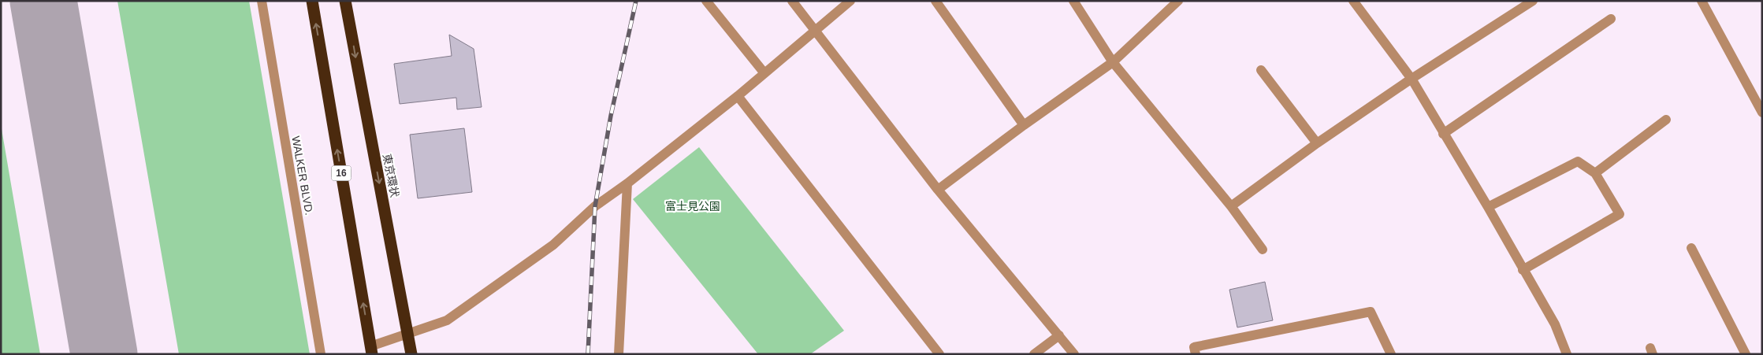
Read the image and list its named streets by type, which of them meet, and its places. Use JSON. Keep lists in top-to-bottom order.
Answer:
{
  "streets": {
    "highway": ["16", "東京環状"],
    "street": ["WALKER BLVD."]
  },
  "parks": ["富士見公園"]
}
